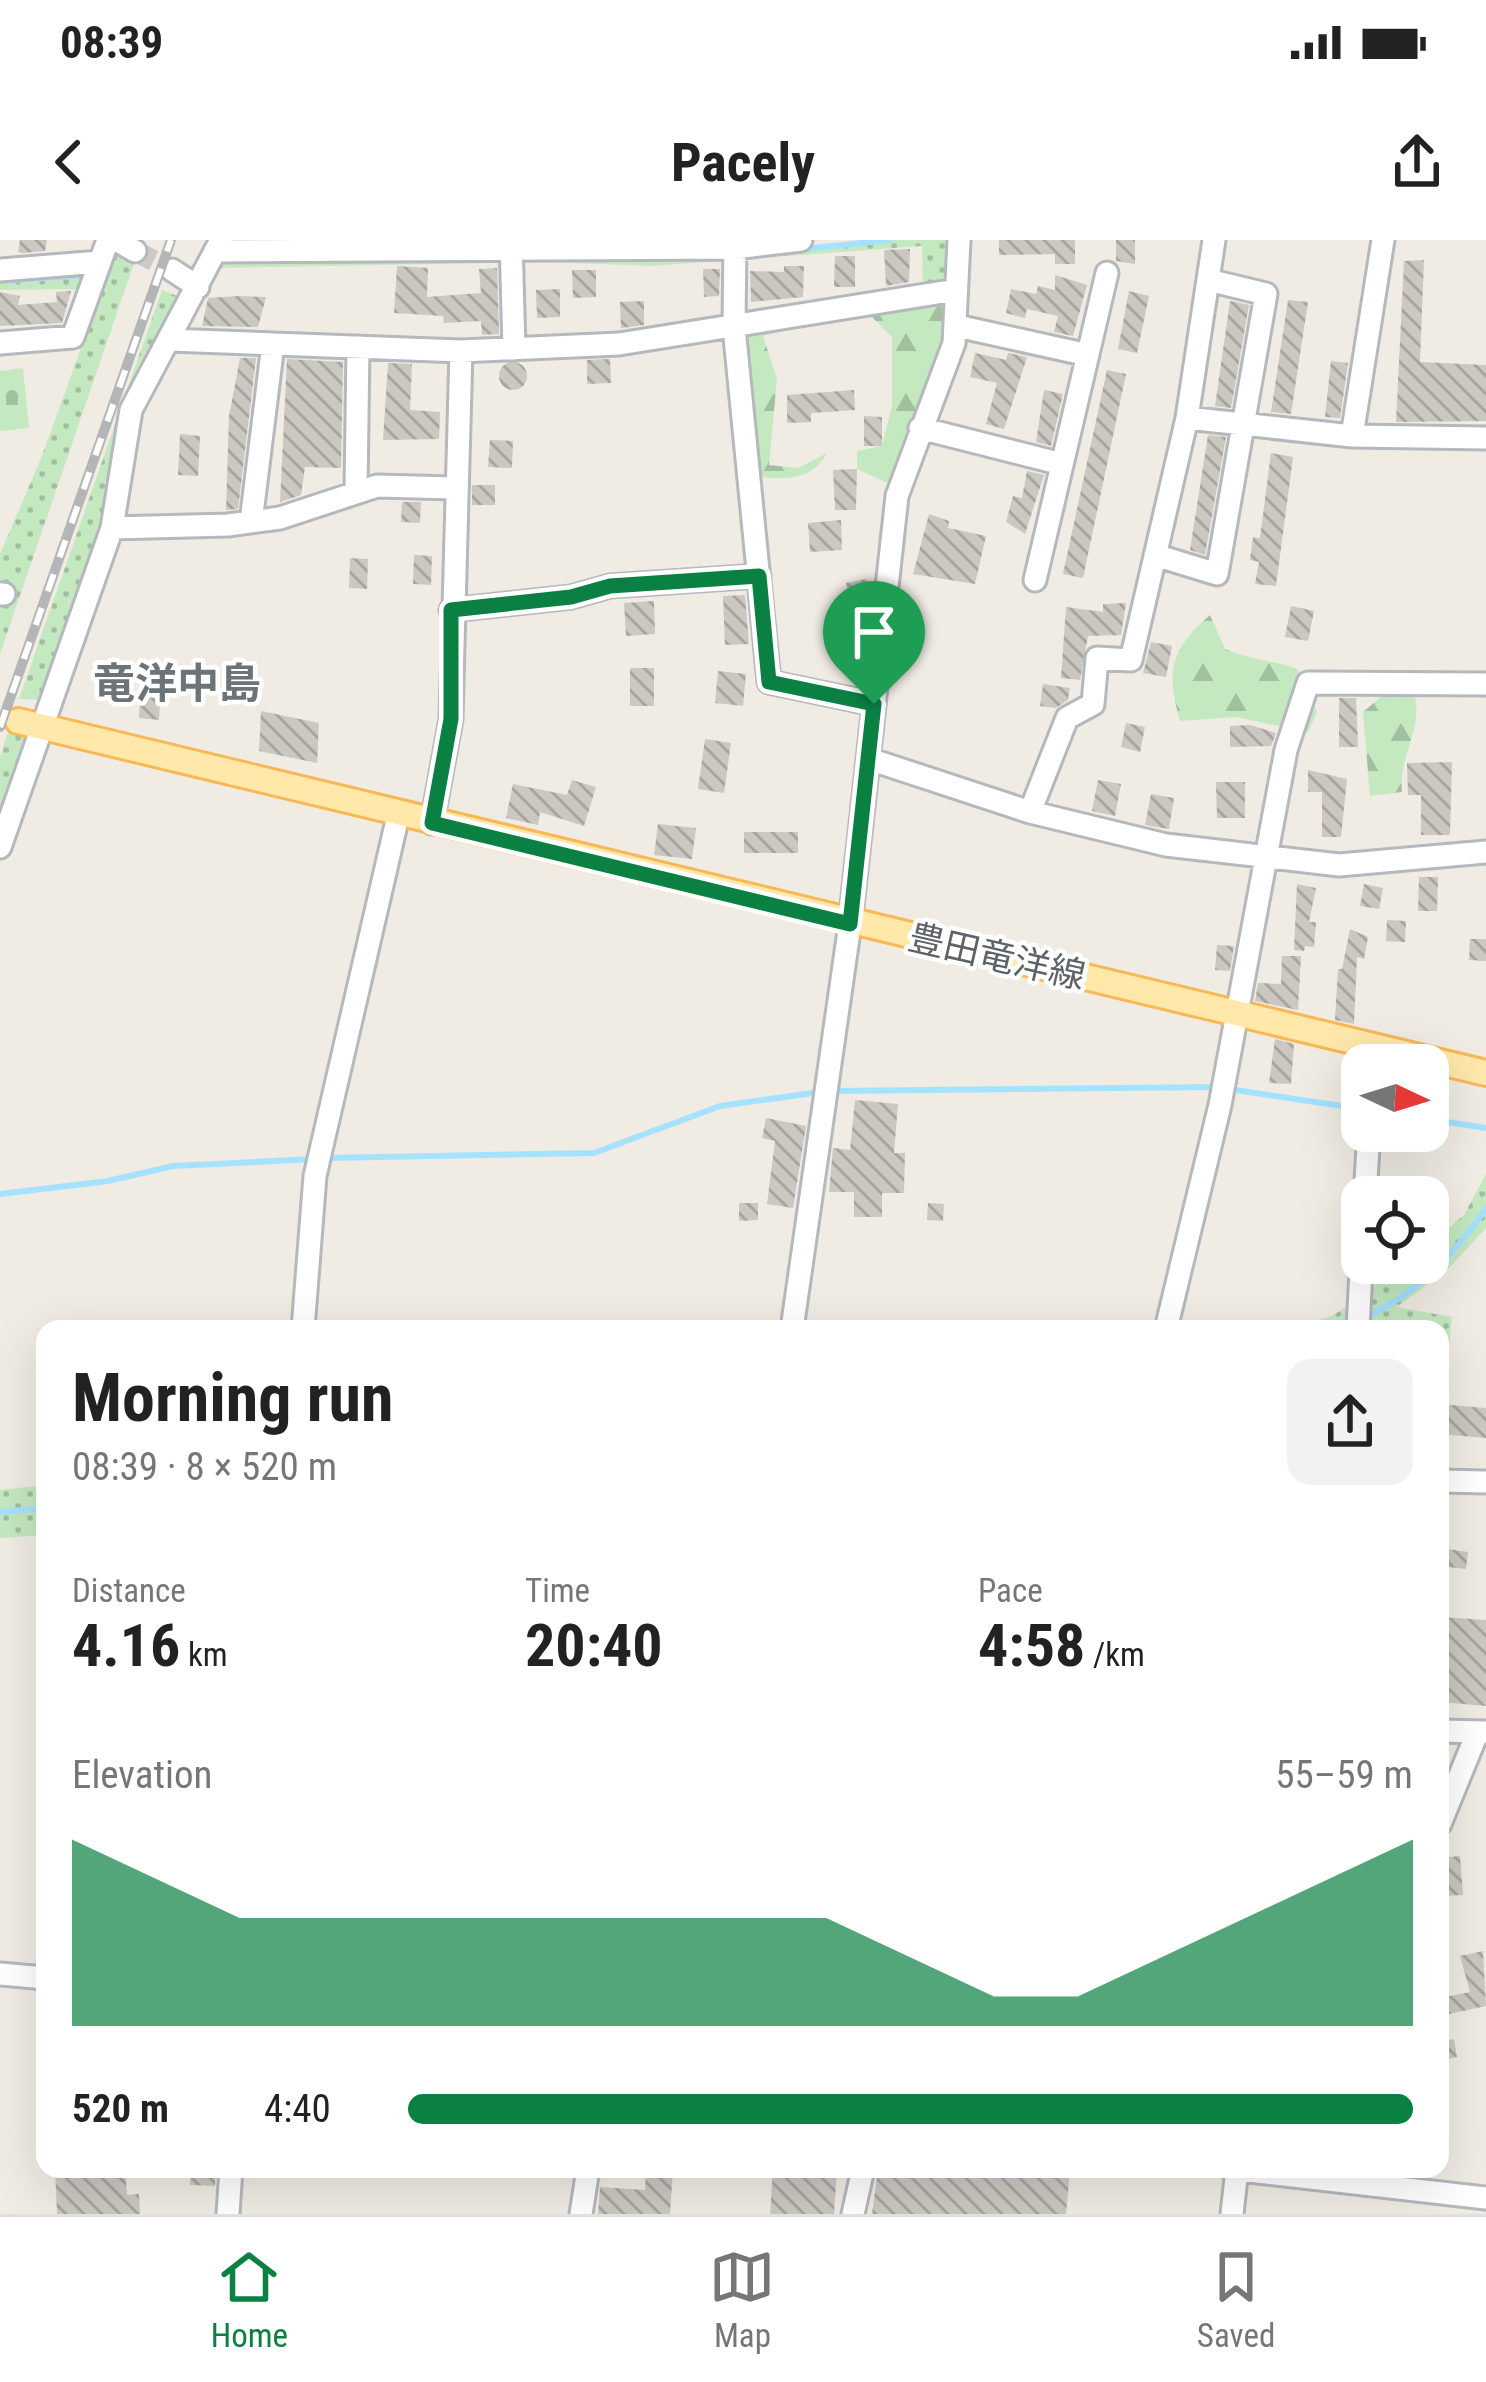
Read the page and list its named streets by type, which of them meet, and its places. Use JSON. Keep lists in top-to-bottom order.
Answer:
{
  "streets": {
    "main road": ["豊田竜洋線"]
  },
  "districts": ["竜洋中島"],
  "north": "right",
  "page": {
    "status": "08:39",
    "header": "Pacely",
    "heading": ["Morning run", "08:39 · 8 × 520 m"],
    "stats": [
      ["Distance", "4.16 km"],
      ["Time", "20:40"],
      ["Pace", "4:58 /km"]
    ],
    "chart": ["Elevation", "55–59 m"],
    "list": [
      {
        "name": "520 m",
        "note": "4:40"
      }
    ],
    "tabs": ["Home", "Map", "Saved"]
  }
}
